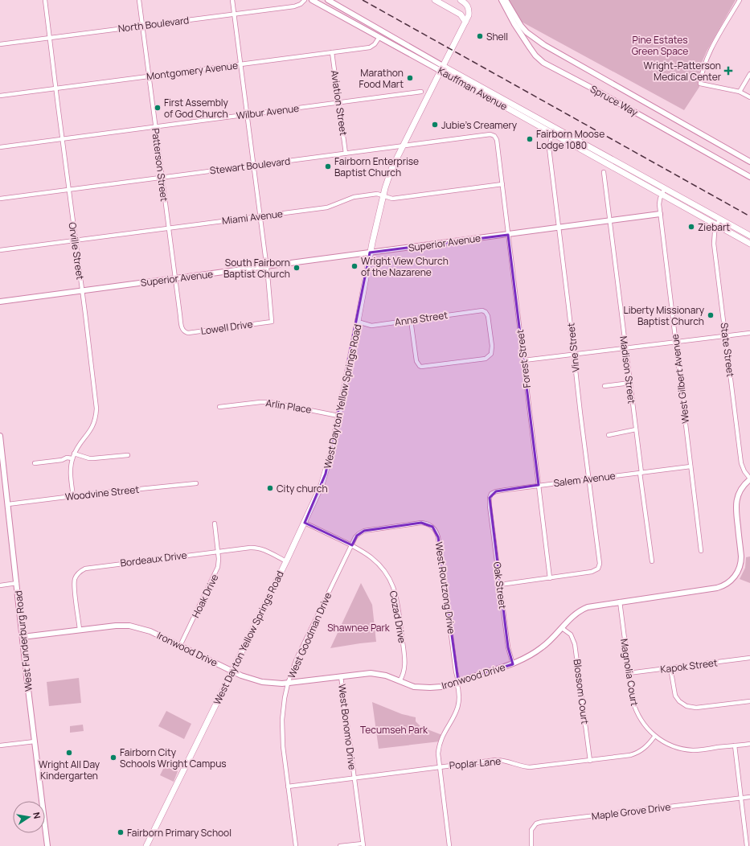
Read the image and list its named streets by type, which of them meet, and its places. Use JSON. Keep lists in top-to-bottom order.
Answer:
{
  "streets": {
    "main road": ["Kauffman Avenue", "West Dayton Yellow Springs Road"],
    "street": [
      "North Boulevard",
      "Montgomery Avenue",
      "Spruce Way",
      "Aviation Street",
      "Wilbur Avenue",
      "Patterson Street",
      "Stewart Boulevard",
      "Miami Avenue",
      "Superior Avenue",
      "Orville Street",
      "Anna Street",
      "Lowell Drive",
      "Vine Street",
      "State Street",
      "Forest Street",
      "Madison Street",
      "West Gilbert Avenue",
      "Arlin Place",
      "Salem Avenue",
      "Woodvine Street",
      "Bordeaux Drive",
      "Oak Street",
      "West Routzong Drive",
      "Hoak Drive",
      "Cozad Drive",
      "West Goodman Drive",
      "West Funderburg Road",
      "Ironwood Drive",
      "Kapok Street",
      "Magnolia Court",
      "Blossom Court",
      "West Bonomo Drive",
      "Poplar Lane",
      "Maple Grove Drive"
    ]
  },
  "crossings": [
    ["North Boulevard", "Patterson Street"],
    ["North Boulevard", "Orville Street"],
    ["Montgomery Avenue", "Kauffman Avenue"],
    ["Montgomery Avenue", "Aviation Street"],
    ["Montgomery Avenue", "Patterson Street"],
    ["Montgomery Avenue", "Orville Street"],
    ["Kauffman Avenue", "Vine Street"],
    ["Kauffman Avenue", "State Street"],
    ["Kauffman Avenue", "West Gilbert Avenue"],
    ["Kauffman Avenue", "West Dayton Yellow Springs Road"],
    ["Aviation Street", "Wilbur Avenue"],
    ["Aviation Street", "Stewart Boulevard"],
    ["Wilbur Avenue", "Patterson Street"],
    ["Wilbur Avenue", "Orville Street"],
    ["Patterson Street", "Stewart Boulevard"],
    ["Patterson Street", "Miami Avenue"],
    ["Patterson Street", "Superior Avenue"],
    ["Patterson Street", "Lowell Drive"],
    ["Stewart Boulevard", "Orville Street"],
    ["Stewart Boulevard", "Forest Street"],
    ["Stewart Boulevard", "West Dayton Yellow Springs Road"],
    ["Miami Avenue", "Orville Street"],
    ["Miami Avenue", "Forest Street"],
    ["Miami Avenue", "West Dayton Yellow Springs Road"],
    ["Superior Avenue", "Orville Street"],
    ["Superior Avenue", "Lowell Drive"],
    ["Superior Avenue", "Vine Street"],
    ["Superior Avenue", "Forest Street"],
    ["Superior Avenue", "Madison Street"],
    ["Superior Avenue", "West Gilbert Avenue"],
    ["Superior Avenue", "West Dayton Yellow Springs Road"],
    ["Orville Street", "Woodvine Street"],
    ["Anna Street", "West Dayton Yellow Springs Road"],
    ["Vine Street", "Forest Street"],
    ["Vine Street", "Salem Avenue"],
    ["State Street", "Ironwood Drive"],
    ["Forest Street", "Salem Avenue"],
    ["Madison Street", "Salem Avenue"],
    ["West Gilbert Avenue", "Salem Avenue"],
    ["West Dayton Yellow Springs Road", "Arlin Place"],
    ["West Dayton Yellow Springs Road", "Bordeaux Drive"],
    ["West Dayton Yellow Springs Road", "Cozad Drive"],
    ["West Dayton Yellow Springs Road", "Ironwood Drive"],
    ["Salem Avenue", "Oak Street"],
    ["Woodvine Street", "West Funderburg Road"],
    ["Bordeaux Drive", "Hoak Drive"],
    ["Bordeaux Drive", "Ironwood Drive"],
    ["Oak Street", "Ironwood Drive"],
    ["West Routzong Drive", "Cozad Drive"],
    ["West Routzong Drive", "West Goodman Drive"],
    ["West Routzong Drive", "Ironwood Drive"],
    ["West Routzong Drive", "Poplar Lane"],
    ["Hoak Drive", "Ironwood Drive"],
    ["Cozad Drive", "West Goodman Drive"],
    ["Cozad Drive", "Ironwood Drive"],
    ["West Goodman Drive", "Ironwood Drive"],
    ["West Goodman Drive", "Poplar Lane"],
    ["West Funderburg Road", "Ironwood Drive"],
    ["Ironwood Drive", "Magnolia Court"],
    ["Ironwood Drive", "Blossom Court"],
    ["Ironwood Drive", "West Bonomo Drive"],
    ["Kapok Street", "Magnolia Court"],
    ["Magnolia Court", "Poplar Lane"],
    ["Blossom Court", "Poplar Lane"],
    ["West Bonomo Drive", "Poplar Lane"]
  ],
  "parks": ["Pine Estates Green Space", "Shawnee Park", "Tecumseh Park"],
  "places": {
    "other": [
      "Shell",
      "Marathon Food Mart",
      "First Assembly of God Church",
      "Jubie’s Creamery",
      "Fairborn Moose Lodge 1080",
      "Fairborn Enterprise Baptist Church",
      "Ziebart",
      "Wright View Church of the Nazarene",
      "South Fairborn Baptist Church",
      "Liberty Missionary Baptist Church",
      "City church",
      "Wright All Day Kindergarten",
      "Fairborn City Schools Wright Campus",
      "Fairborn Primary School"
    ],
    "health": ["Wright-Patterson Medical Center"]
  },
  "north": "right"
}
